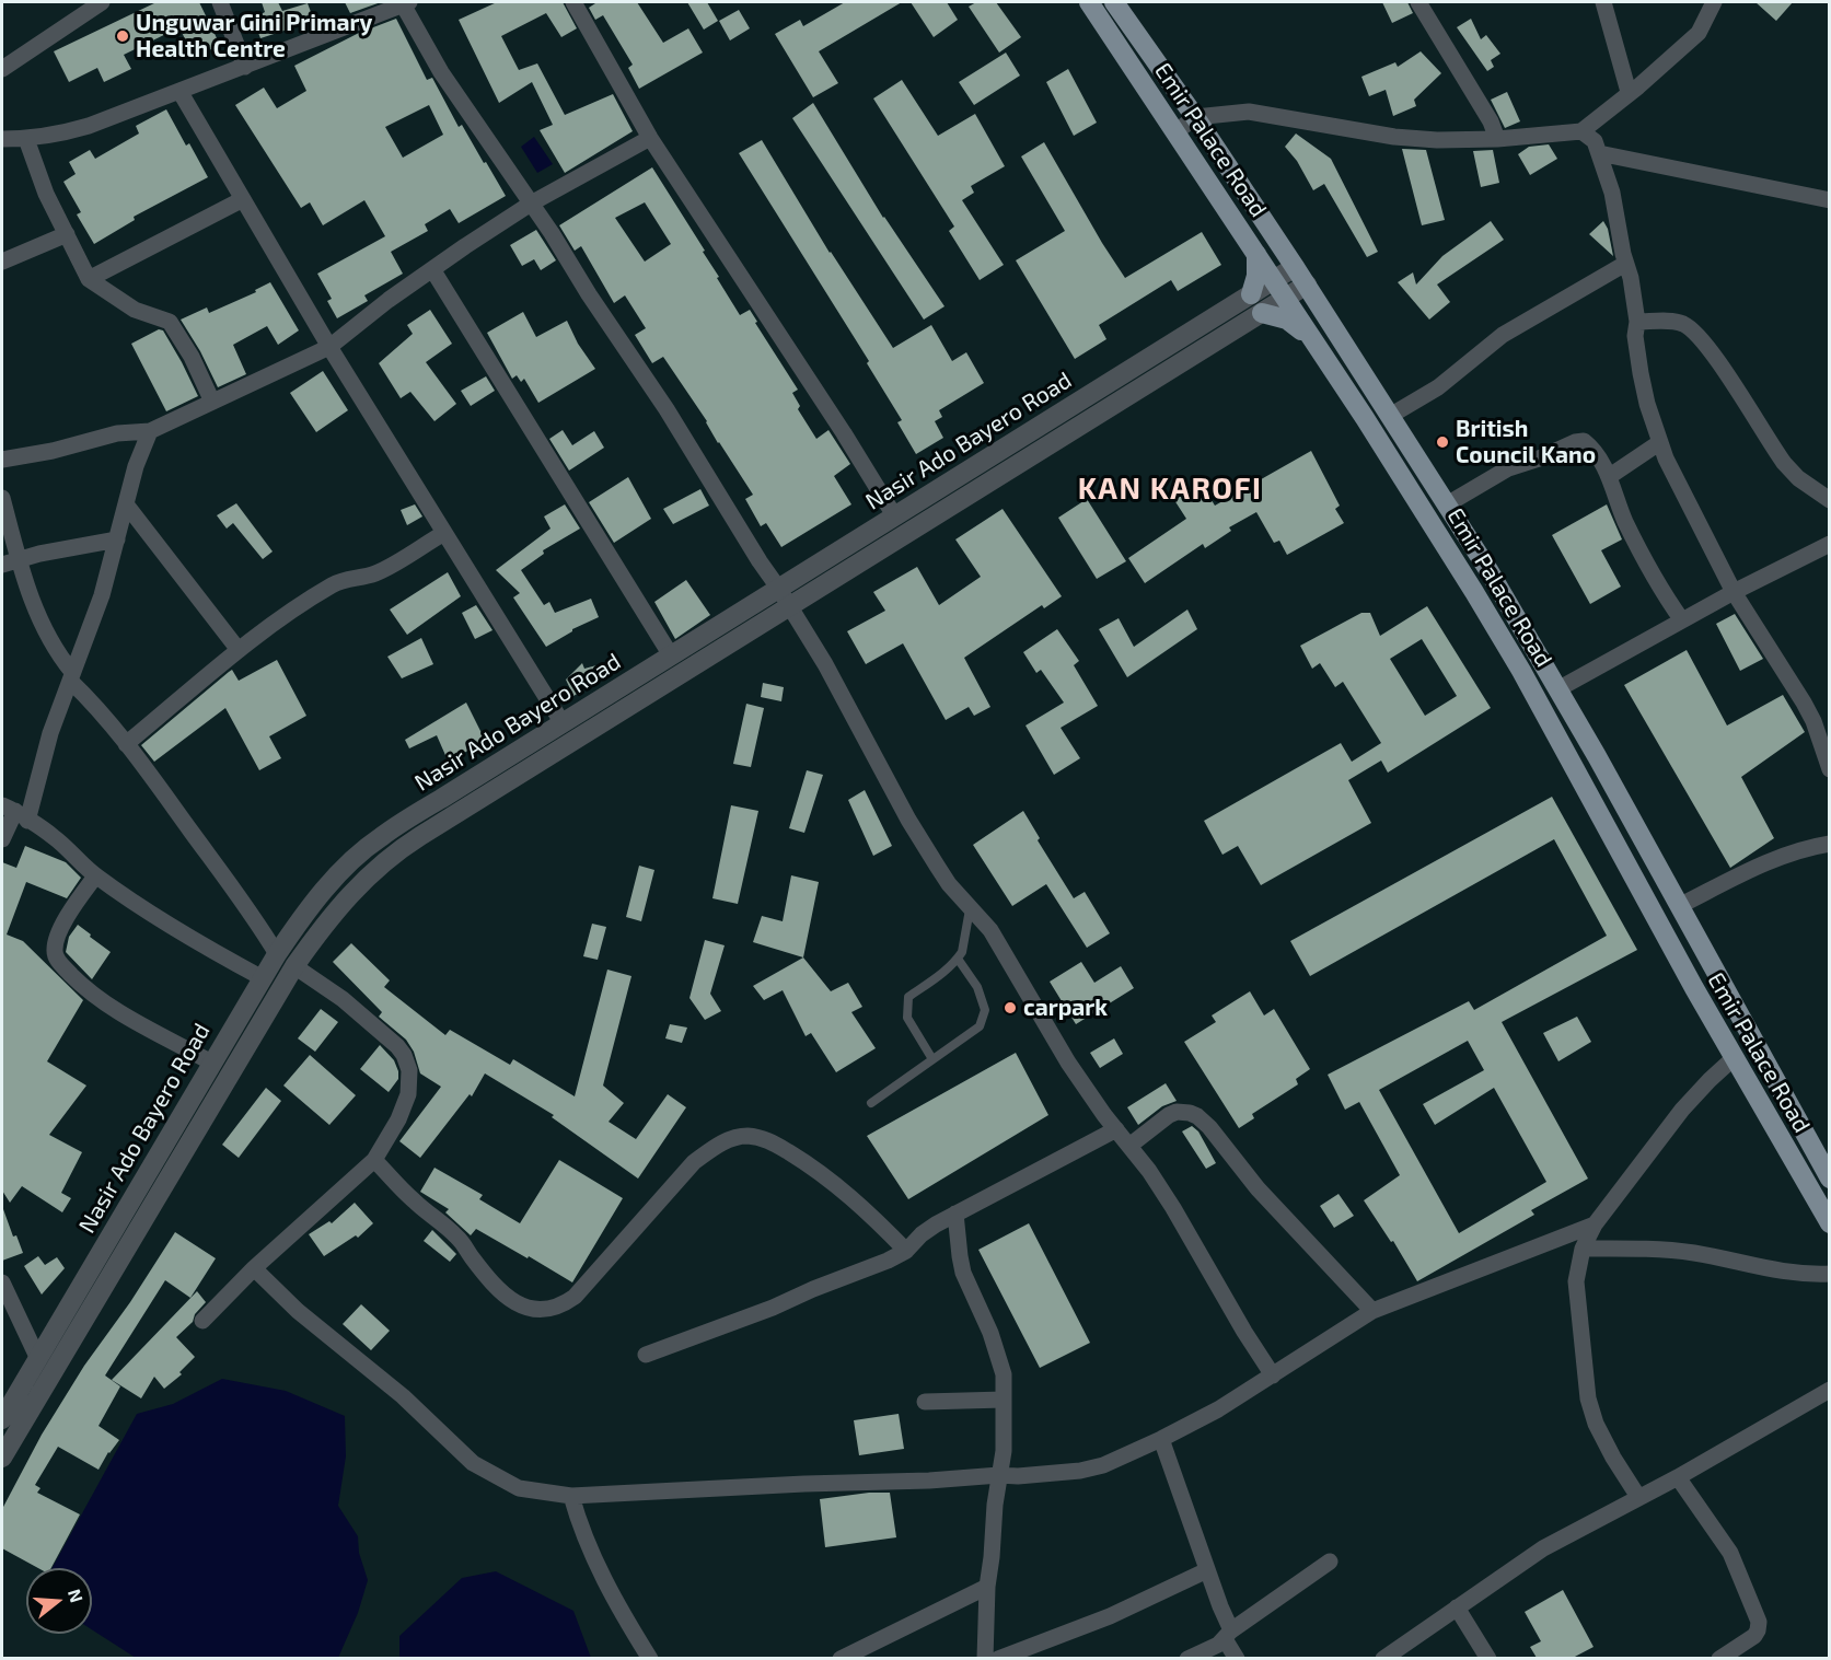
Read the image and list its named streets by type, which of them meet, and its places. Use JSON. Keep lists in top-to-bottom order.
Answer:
{
  "streets": {
    "main road": ["Emir Palace Road"],
    "street": ["Nasir Ado Bayero Road"]
  },
  "crossings": [
    ["Emir Palace Road", "Nasir Ado Bayero Road"]
  ],
  "districts": ["KAN KAROFI"],
  "places": ["Unguwar Gini Primary Health Centre", "British Council Kano", "carpark"],
  "north": "right"
}
